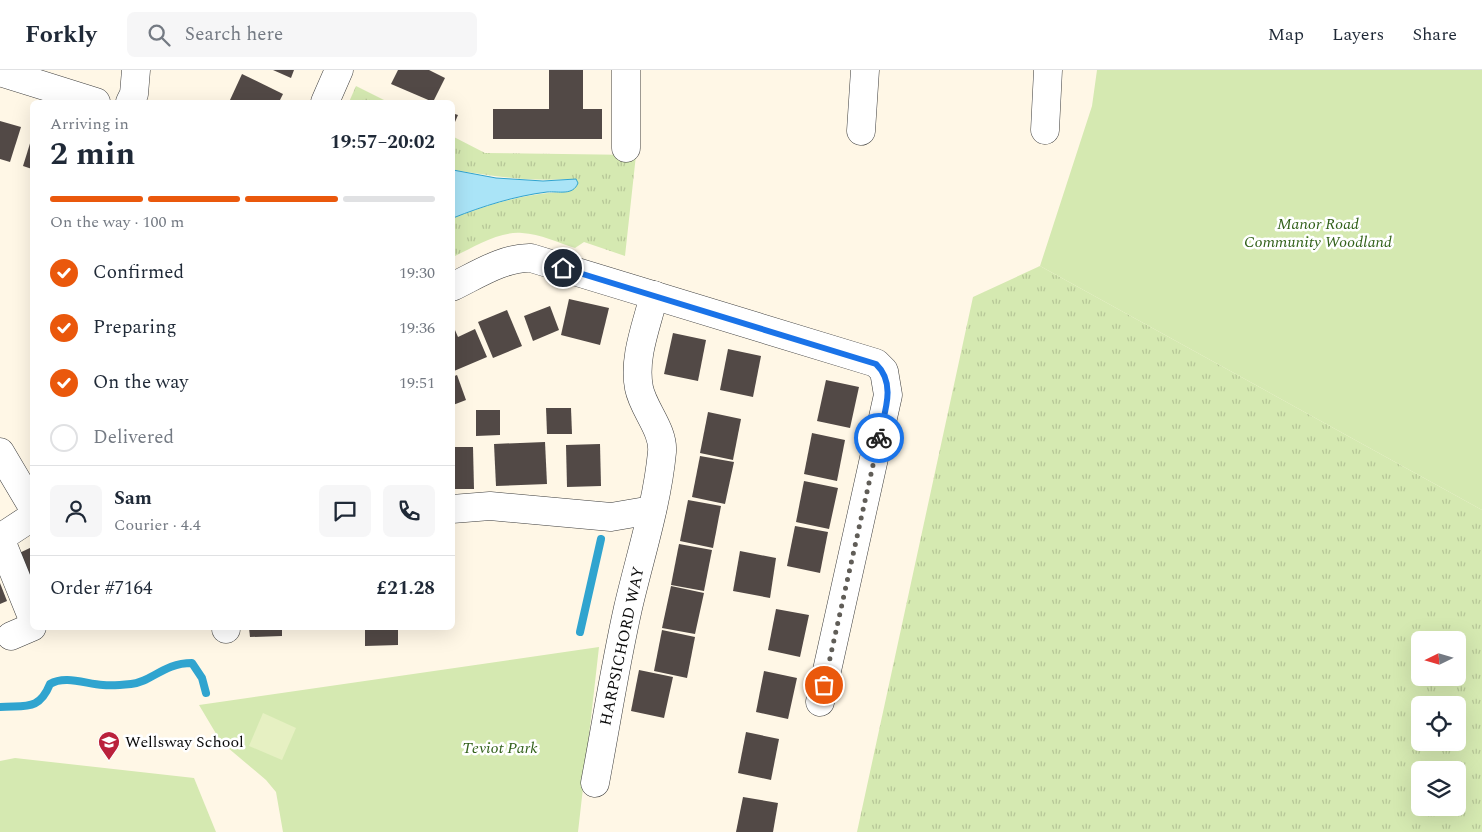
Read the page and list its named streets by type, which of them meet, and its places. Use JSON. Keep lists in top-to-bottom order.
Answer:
{
  "streets": {
    "street": ["HARPSICHORD WAY"]
  },
  "parks": ["Manor Road Community Woodland", "Teviot Park"],
  "places": {
    "school or university": ["Wellsway School"]
  },
  "north": "left",
  "page": {
    "header": "Forkly",
    "search": "Search here",
    "nav": ["Map", "Layers", "Share"],
    "heading": ["2 min", "Arriving in", "19:57–20:02"],
    "panel": [
      "Sam",
      "Courier · 4.4",
      "Order #7164",
      "£21.28"
    ],
    "bar": "On the way · 100 m",
    "list": [
      ["Confirmed", "19:30"],
      ["Preparing", "19:36"],
      ["On the way", "19:51"],
      "Delivered"
    ]
  }
}
